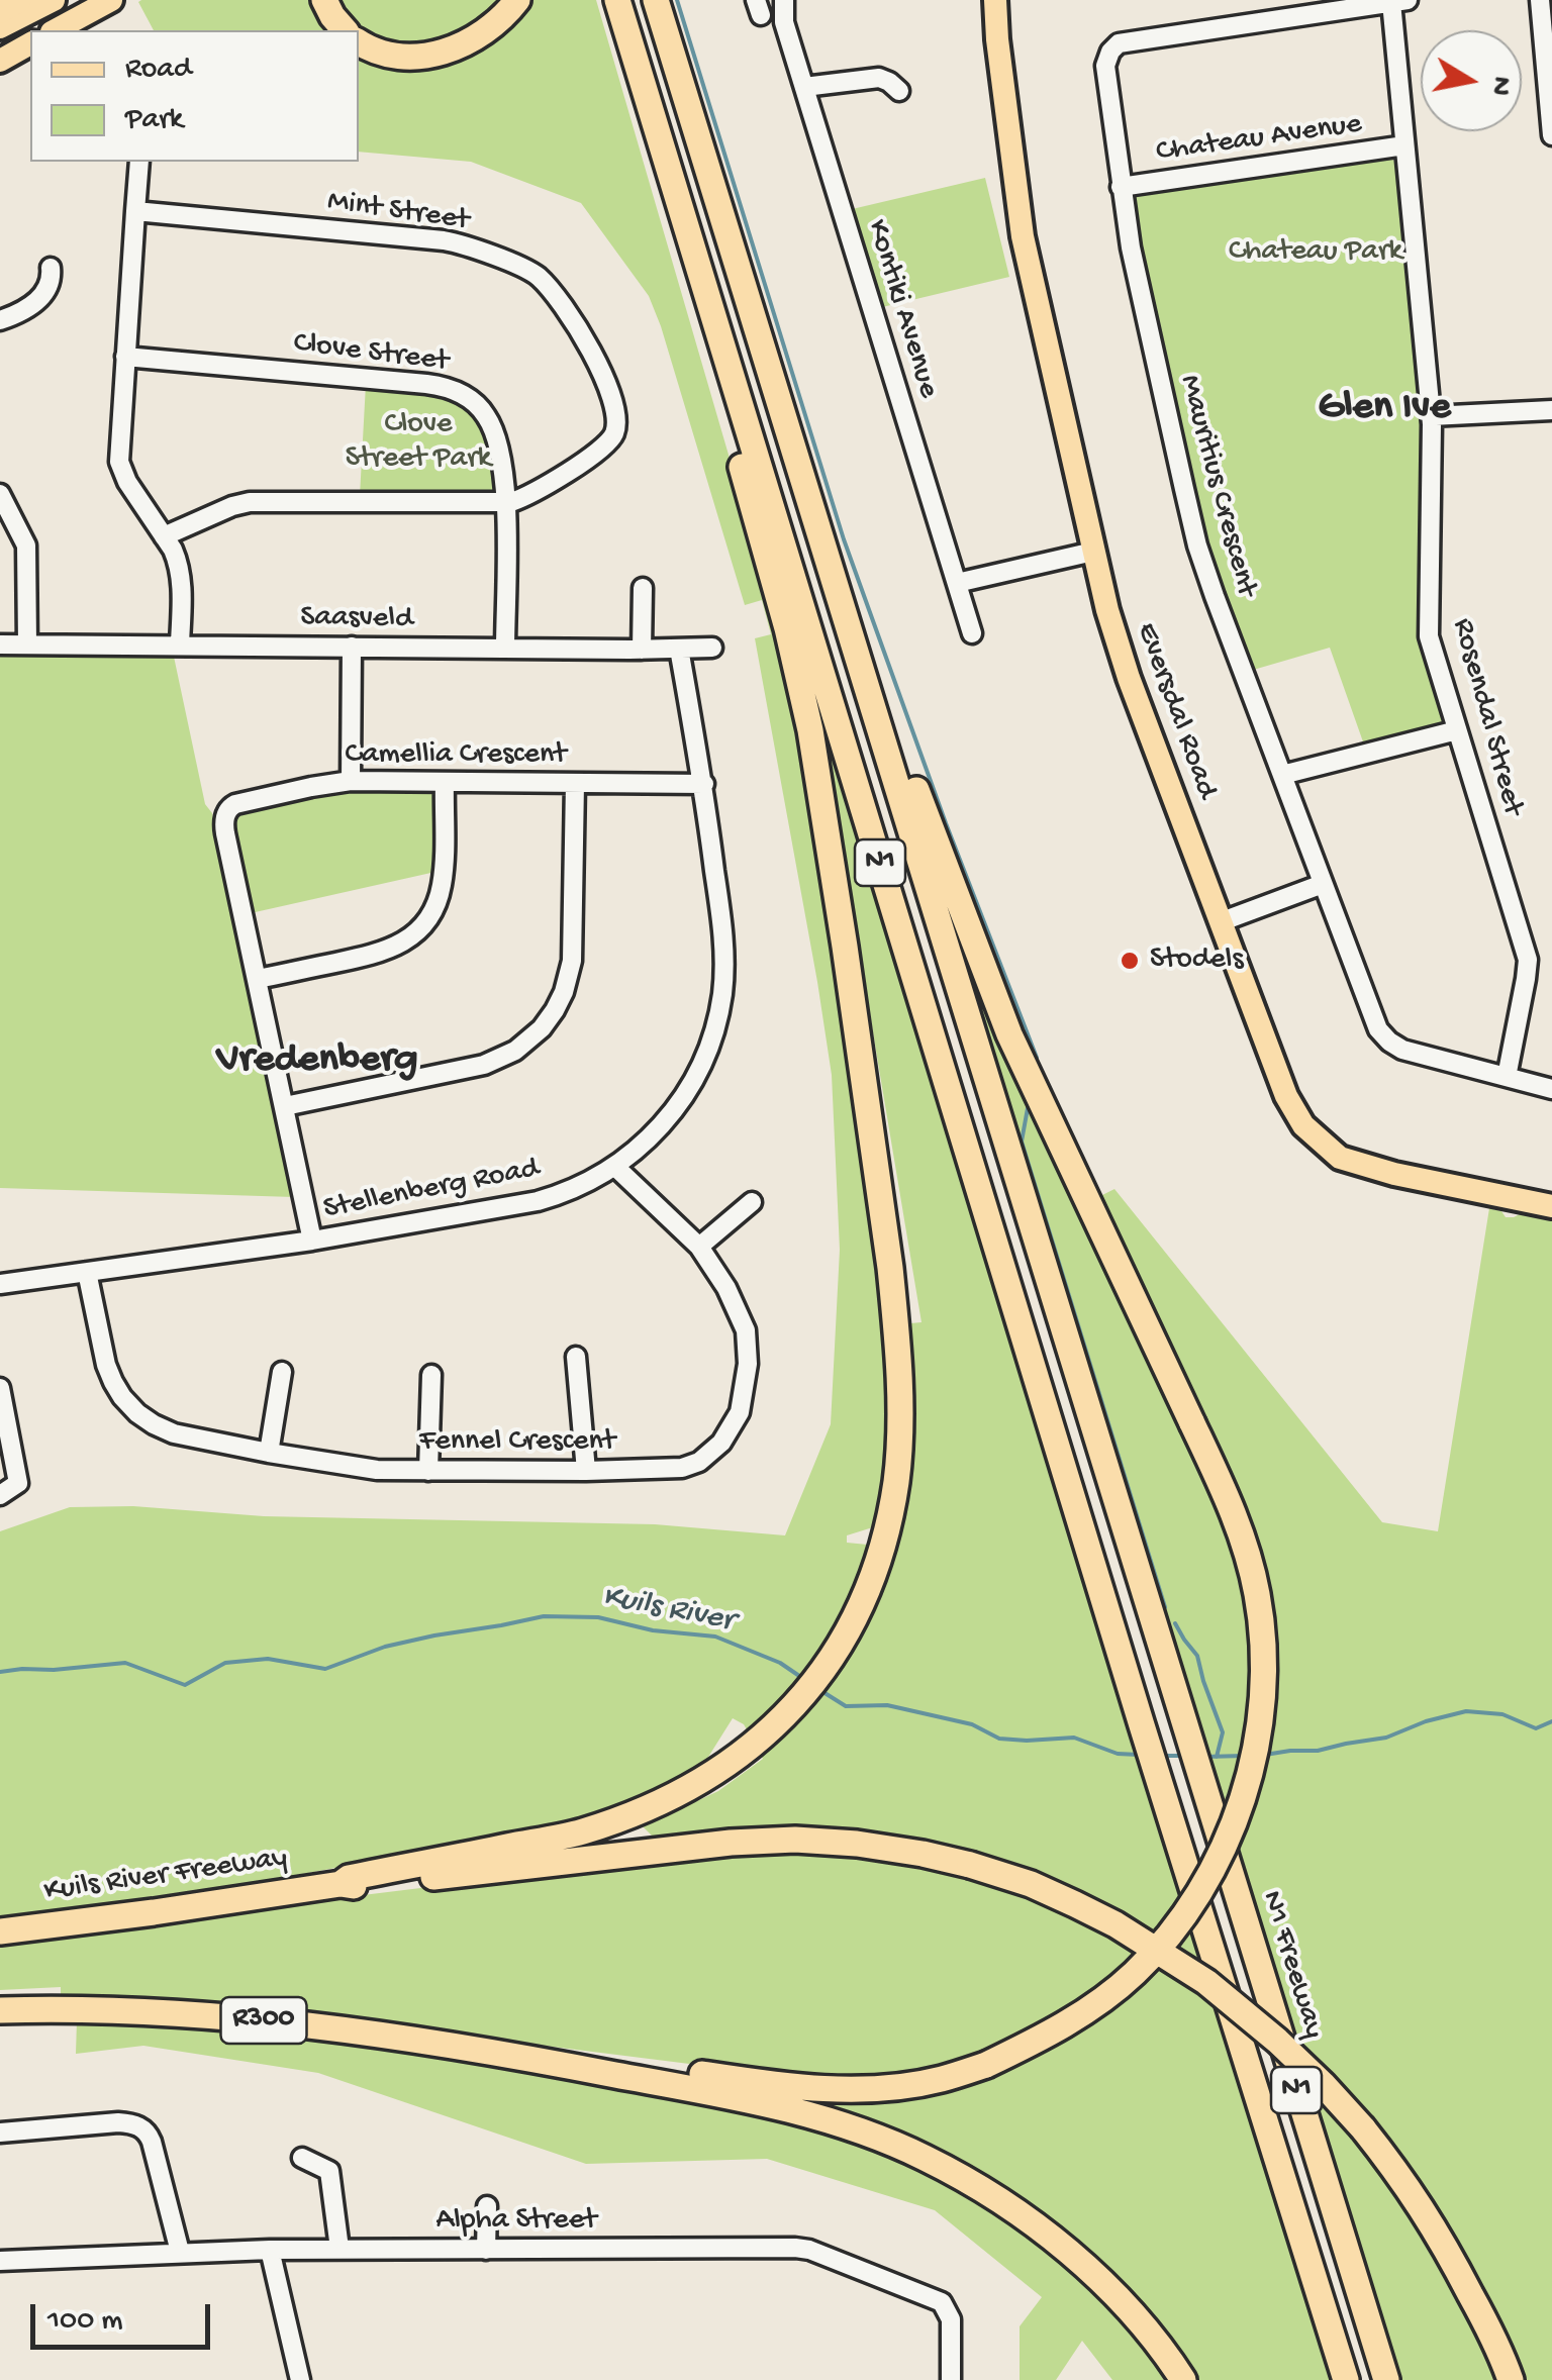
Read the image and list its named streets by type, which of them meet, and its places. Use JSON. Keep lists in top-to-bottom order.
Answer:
{
  "streets": {
    "highway": [
      "N1",
      "Kuils River Freeway",
      "N1 Freeway",
      "R300"
    ],
    "main road": ["Eversdal Road"],
    "street": [
      "Chateau Avenue",
      "Mint Street",
      "Kontiki Avenue",
      "Clove Street",
      "Mauritius Crescent",
      "Saasveld",
      "Rosendal Street",
      "Camellia Crescent",
      "Stellenberg Road",
      "Fennel Crescent",
      "Alpha Street"
    ]
  },
  "crossings": [
    ["Chateau Avenue", "Mauritius Crescent"],
    ["Chateau Avenue", "Rosendal Street"],
    ["Mint Street", "Clove Street"],
    ["Clove Street", "Saasveld"],
    ["Mauritius Crescent", "Rosendal Street"],
    ["Saasveld", "Stellenberg Road"],
    ["Camellia Crescent", "Stellenberg Road"],
    ["N1", "N1 Freeway"],
    ["Stellenberg Road", "Fennel Crescent"]
  ],
  "districts": ["Glen Ive", "Vredenberg"],
  "water": ["Kuils River"],
  "parks": ["Chateau Park", "Clove Street Park"],
  "places": ["Stodels"],
  "legend": ["Road", "Park"],
  "scale_bar": "100 m",
  "north": "right"
}
